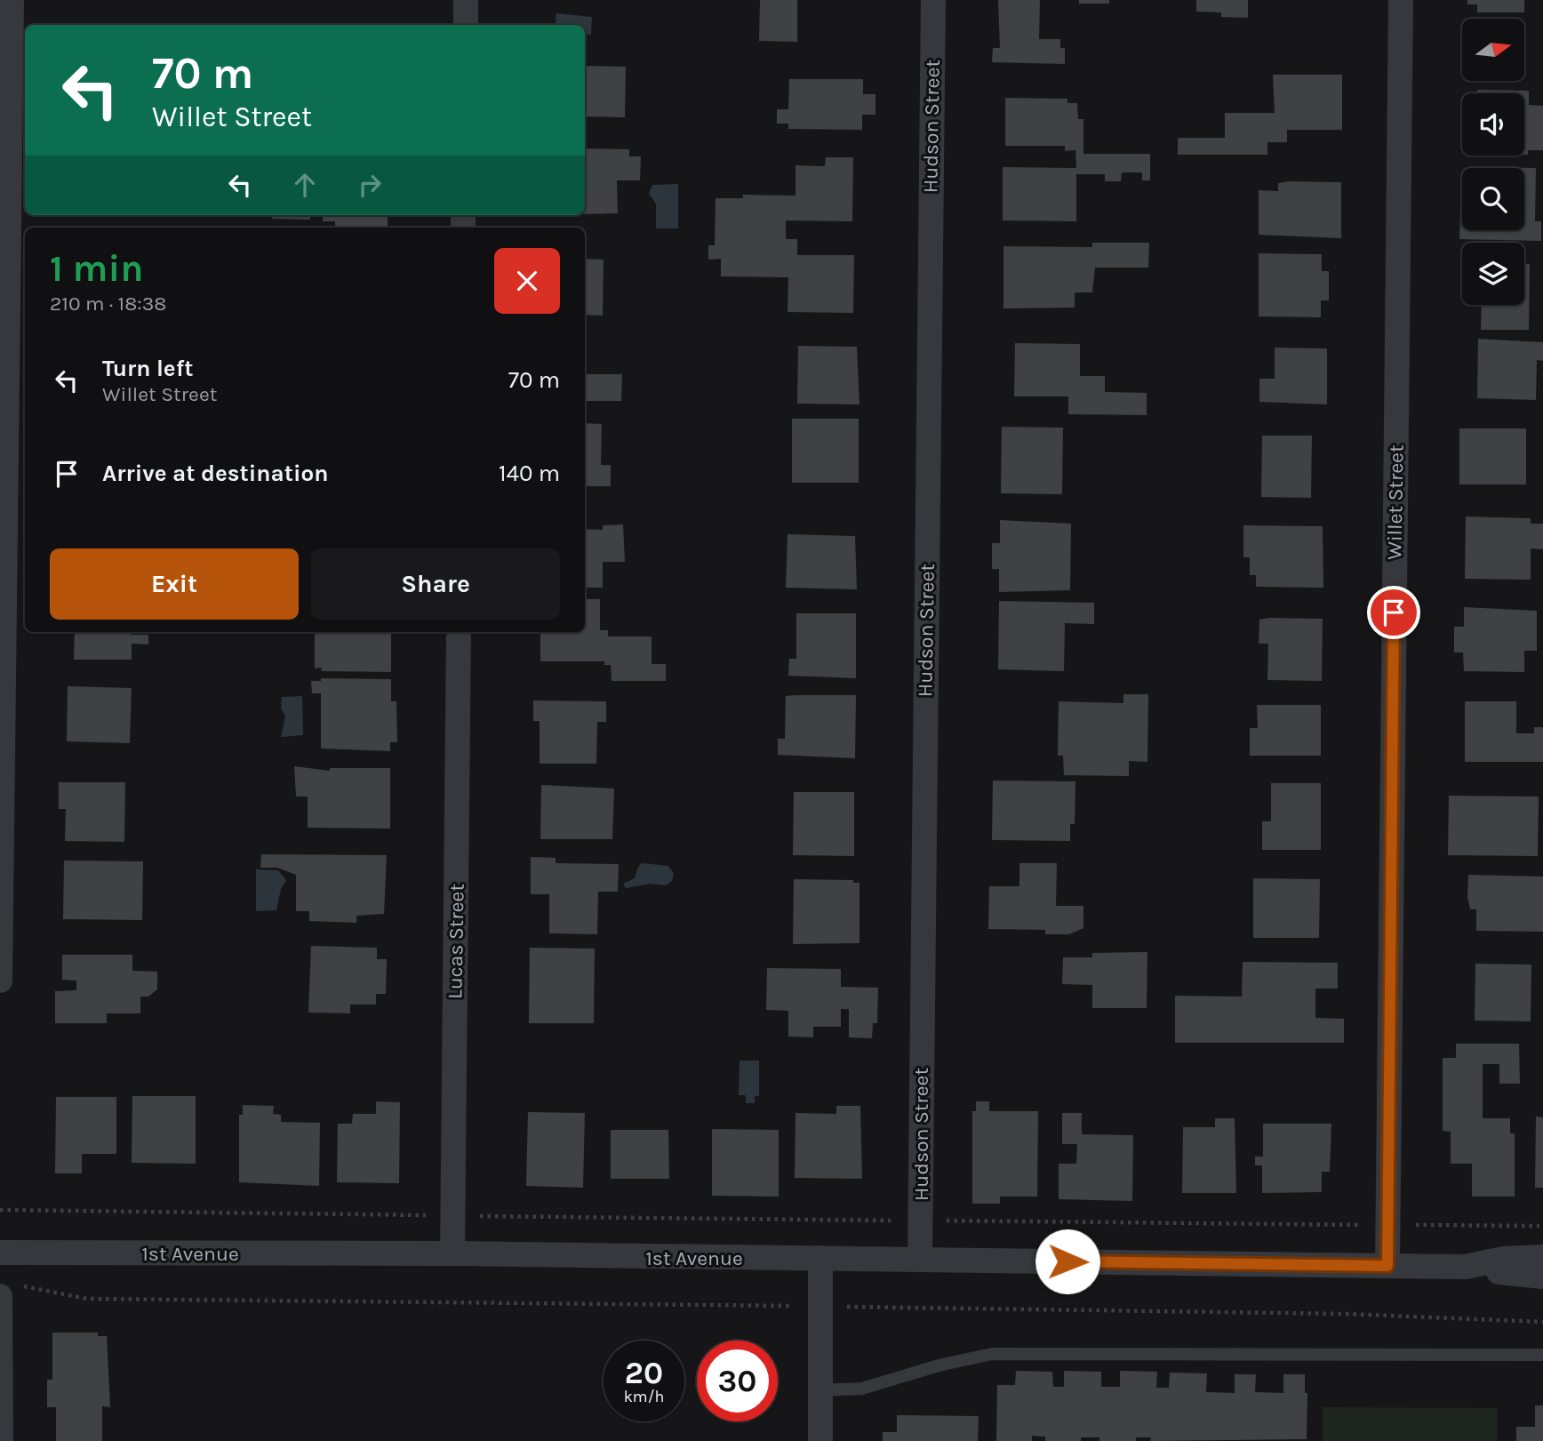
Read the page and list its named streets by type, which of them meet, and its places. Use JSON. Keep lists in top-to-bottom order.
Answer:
{
  "streets": {
    "street": [
      "Hudson Street",
      "Willet Street",
      "Lucas Street",
      "1st Avenue"
    ]
  },
  "crossings": [
    ["Hudson Street", "1st Avenue"],
    ["Willet Street", "1st Avenue"],
    ["Lucas Street", "1st Avenue"]
  ],
  "north": "right",
  "page": {
    "turn": ["70 m", "Willet Street"],
    "heading": ["1 min", "210 m · 18:38"],
    "list": [
      {
        "name": "Turn left",
        "note": "Willet Street",
        "value": "70 m"
      },
      {
        "name": "Arrive at destination",
        "value": "140 m"
      }
    ],
    "buttons": ["Exit", "Share"],
    "speed": "20 km/h",
    "limit": "30"
  }
}
